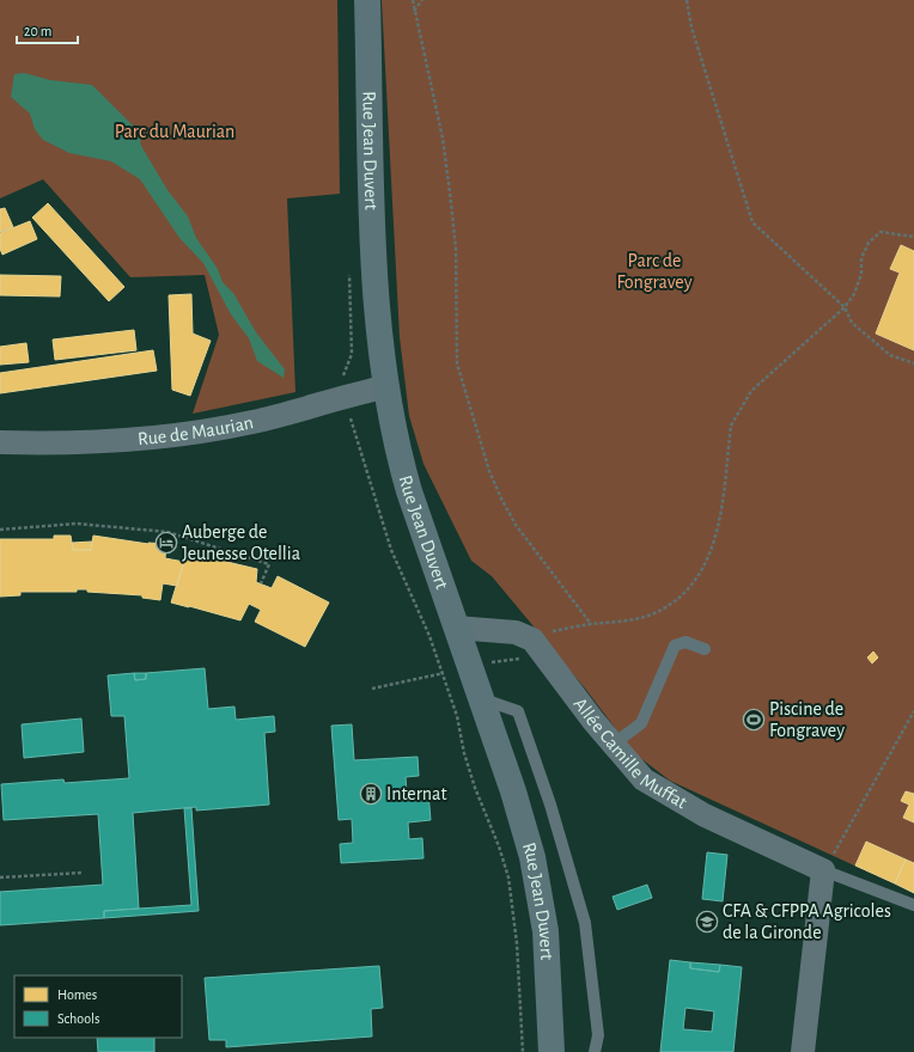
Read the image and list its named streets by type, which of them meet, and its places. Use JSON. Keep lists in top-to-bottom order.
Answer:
{
  "streets": {
    "street": ["Rue Jean Duvert", "Rue de Maurian", "Allée Camille Muffat"]
  },
  "crossings": [
    ["Rue Jean Duvert", "Rue de Maurian"]
  ],
  "parks": ["Parc du Maurian", "Parc de Fongravey"],
  "places": {
    "hotel": ["Auberge de Jeunesse Otellia"],
    "sports": ["Piscine de Fongravey"],
    "building": ["Internat"],
    "school or university": ["CFA & CFPPA Agricoles de la Gironde"]
  },
  "legend": ["Homes", "Schools"],
  "scale_bar": "20 m"
}
